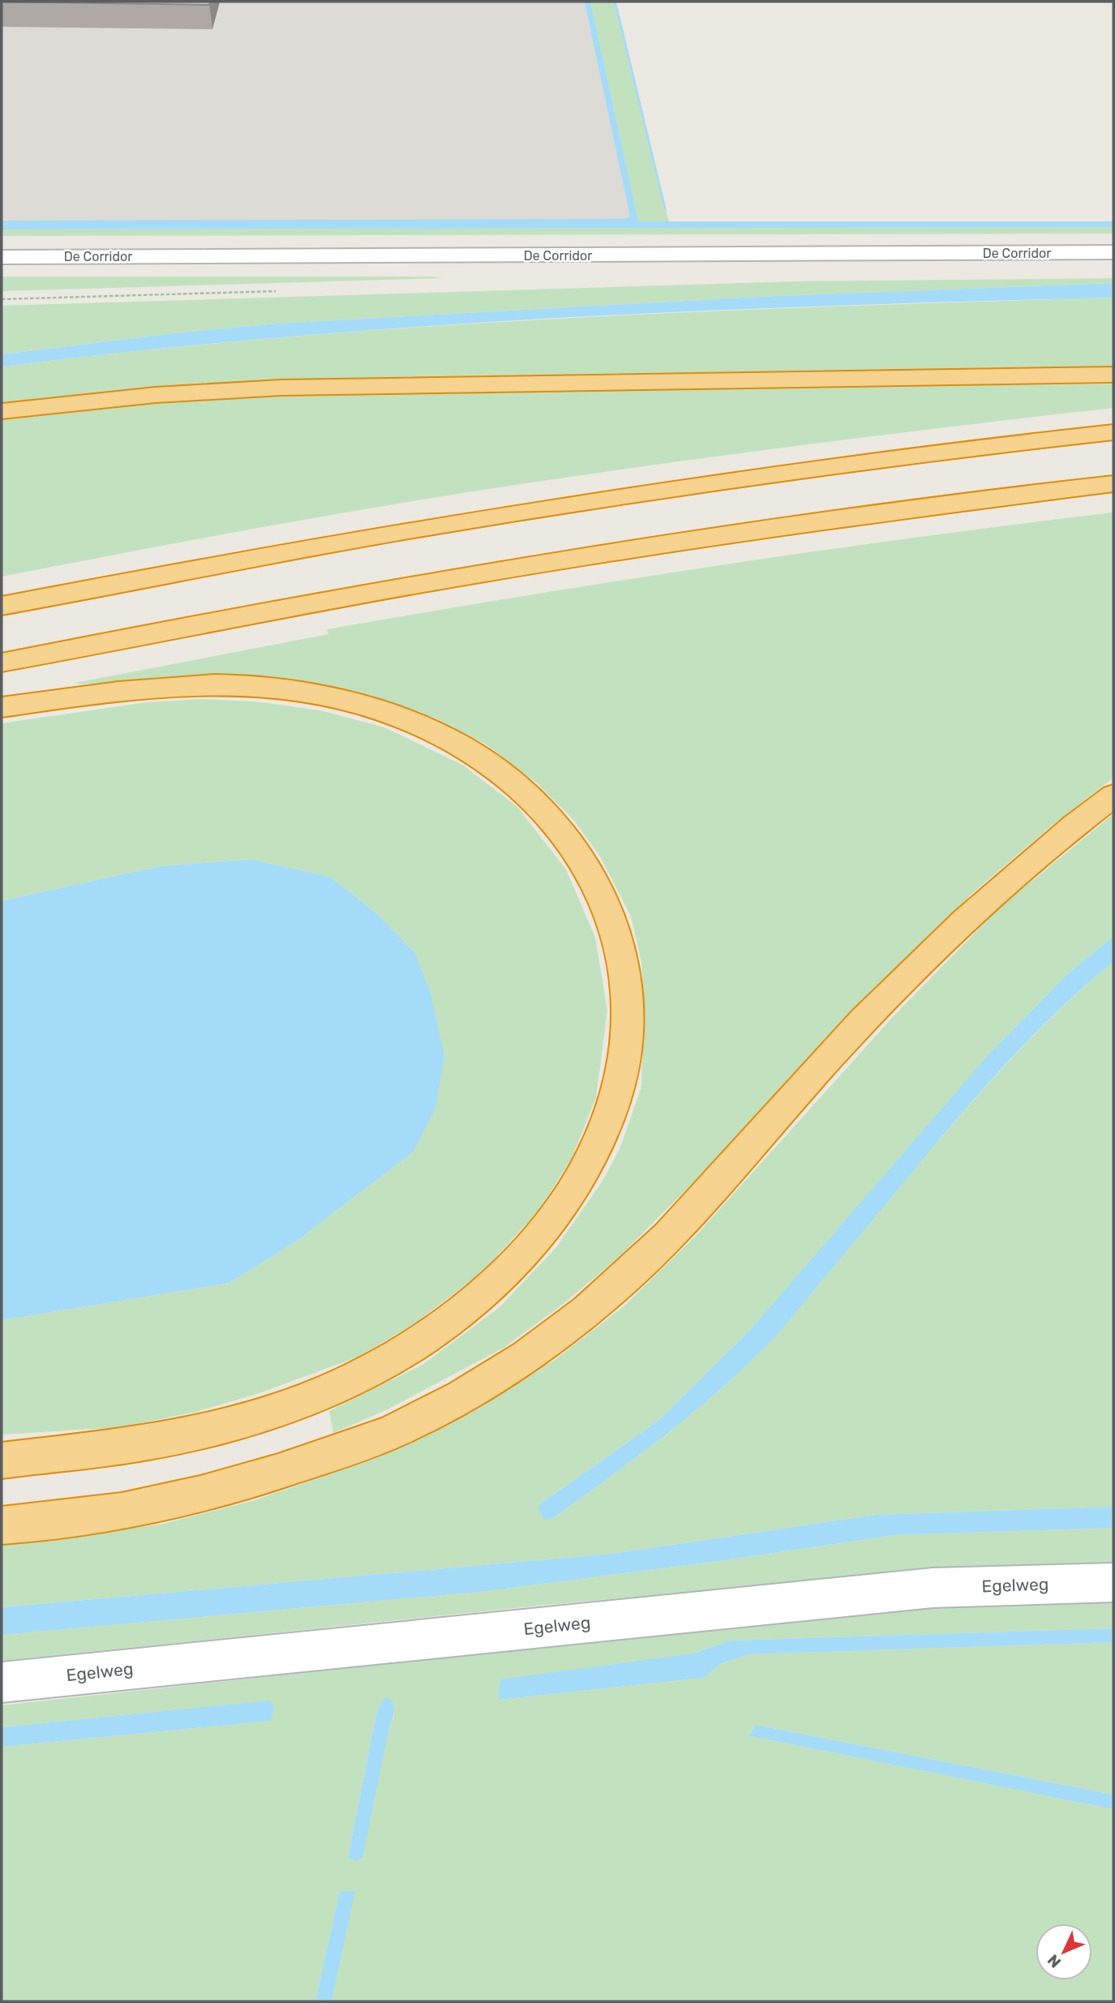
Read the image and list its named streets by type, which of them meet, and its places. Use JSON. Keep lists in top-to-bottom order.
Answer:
{
  "streets": {
    "street": ["De Corridor", "Egelweg"]
  },
  "north": "bottom left"
}
